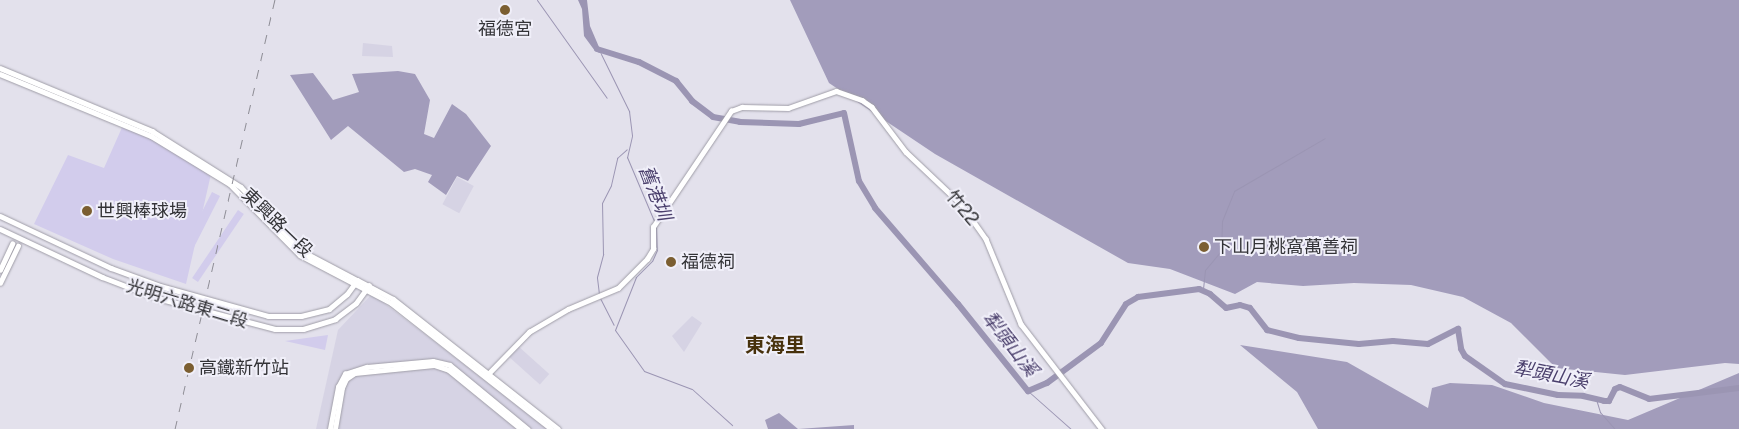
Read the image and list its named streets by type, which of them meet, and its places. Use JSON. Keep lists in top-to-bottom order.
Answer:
{
  "streets": {
    "main road": ["東興路一段", "光明六路東二段"],
    "street": ["竹22"]
  },
  "crossings": [
    ["竹22", "東興路一段"],
    ["東興路一段", "光明六路東二段"]
  ],
  "districts": ["東海里"],
  "water": ["舊港圳", "犁頭山溪"],
  "places": [
    "福德宮",
    "世興棒球場",
    "下山月桃窩萬善祠",
    "福德祠",
    "高鐵新竹站"
  ]
}
